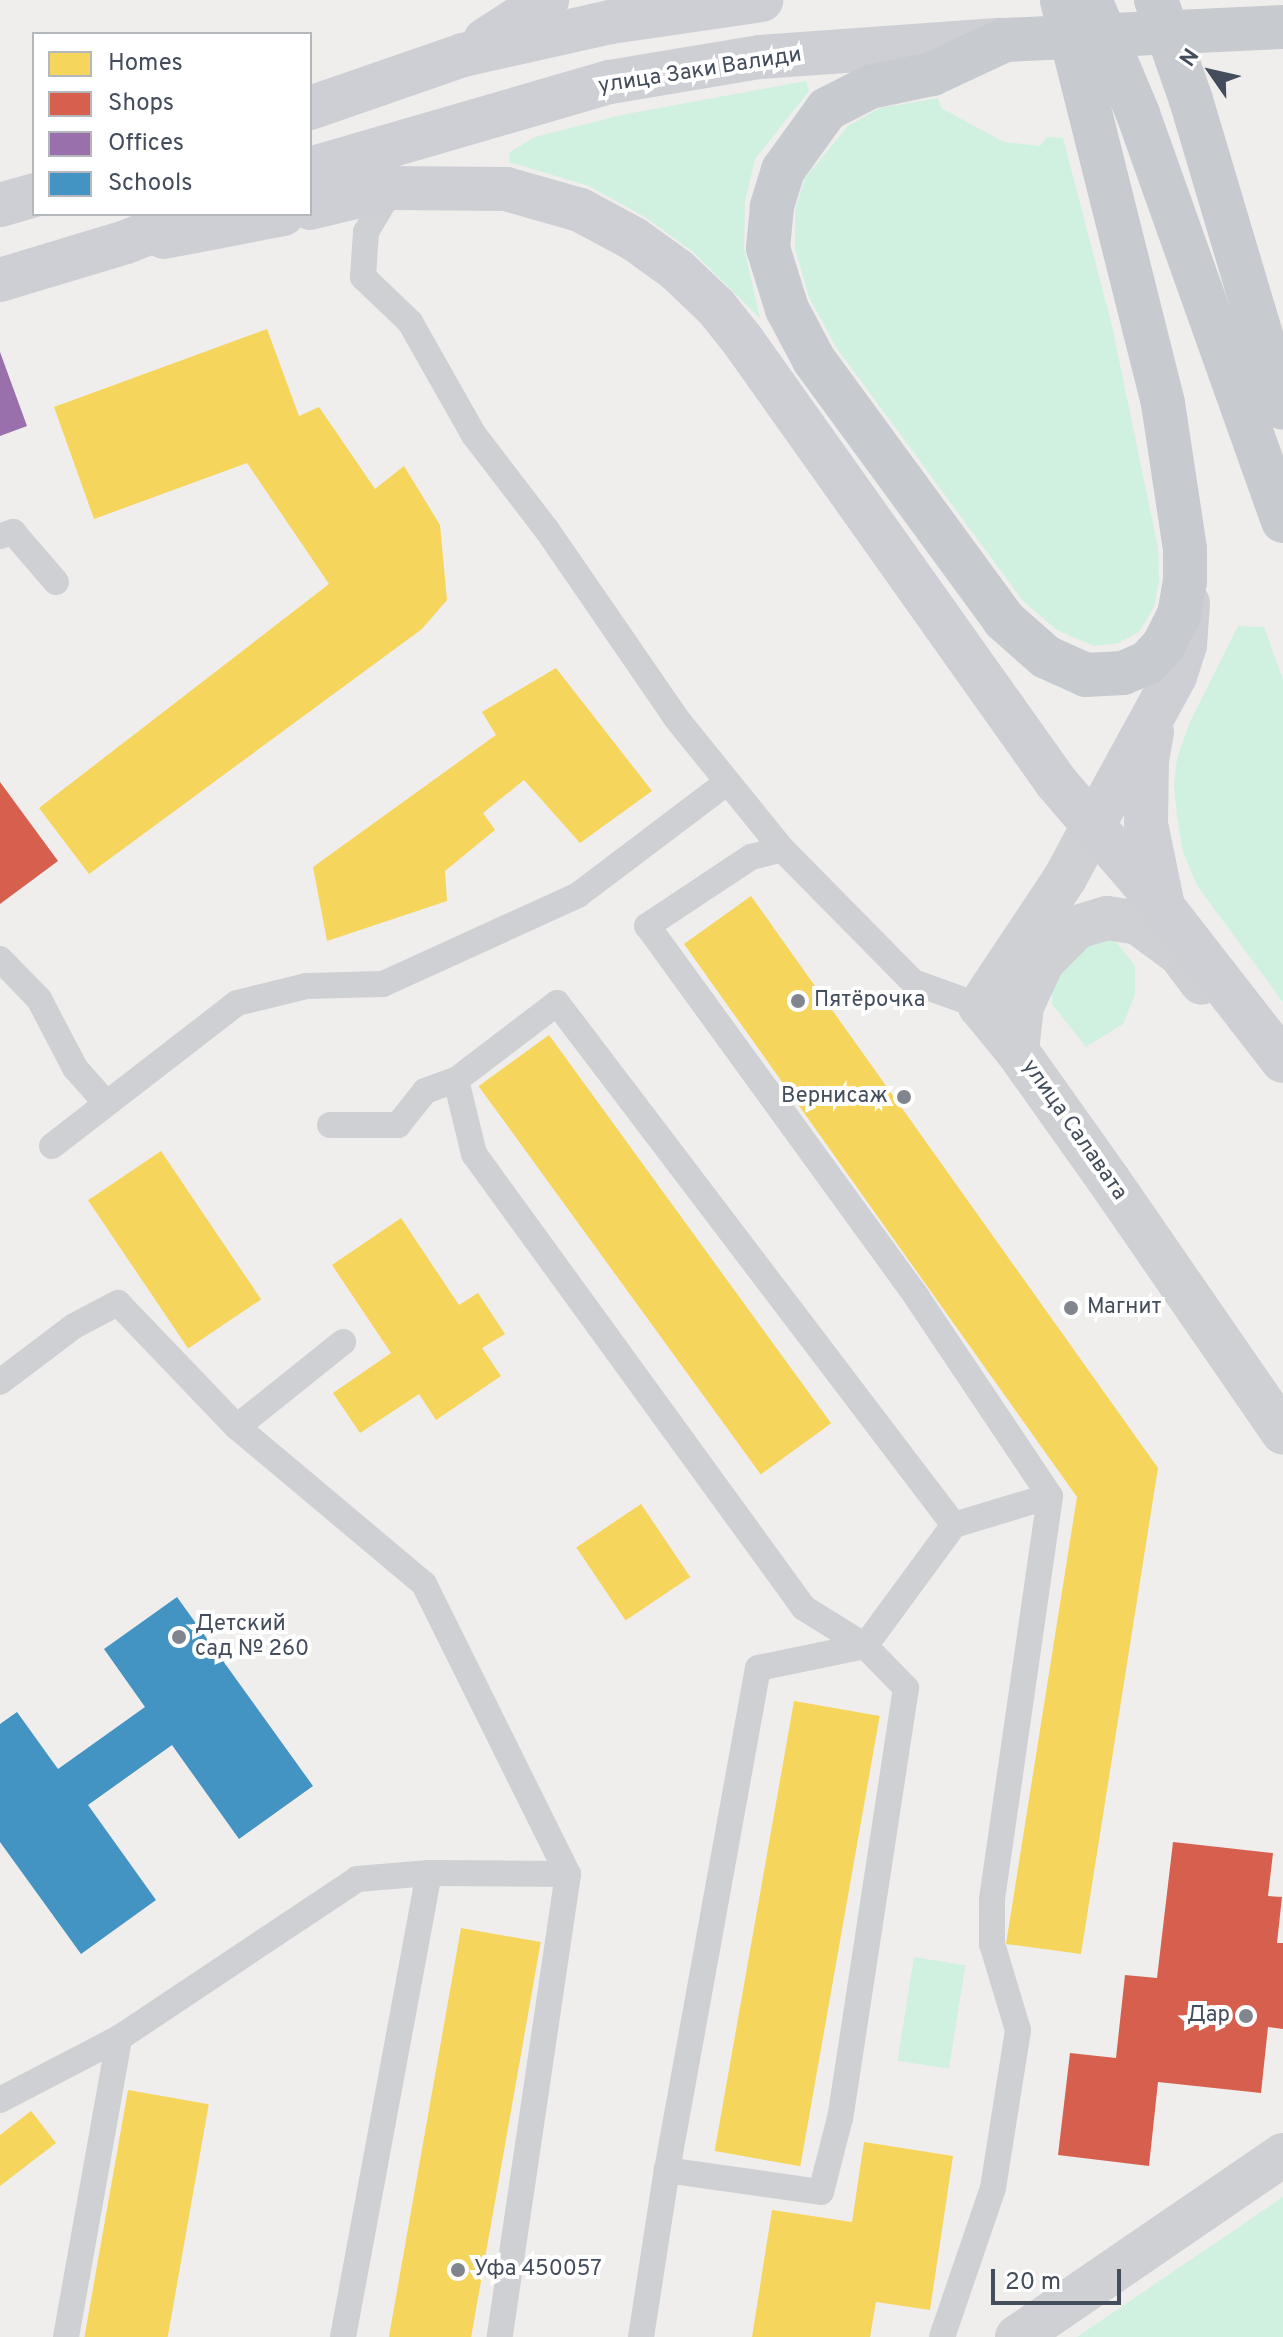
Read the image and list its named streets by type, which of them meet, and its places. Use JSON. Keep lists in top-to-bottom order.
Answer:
{
  "streets": {
    "main road": ["улица Заки Валиди"],
    "street": ["улица Салавата"]
  },
  "places": [
    "Пятёрочка",
    "Вернисаж",
    "Магнит",
    "Детский сад № 260",
    "Дар",
    "Уфа 450057"
  ],
  "legend": [
    "Homes",
    "Shops",
    "Offices",
    "Schools"
  ],
  "scale_bar": "20 m",
  "north": "top left"
}
